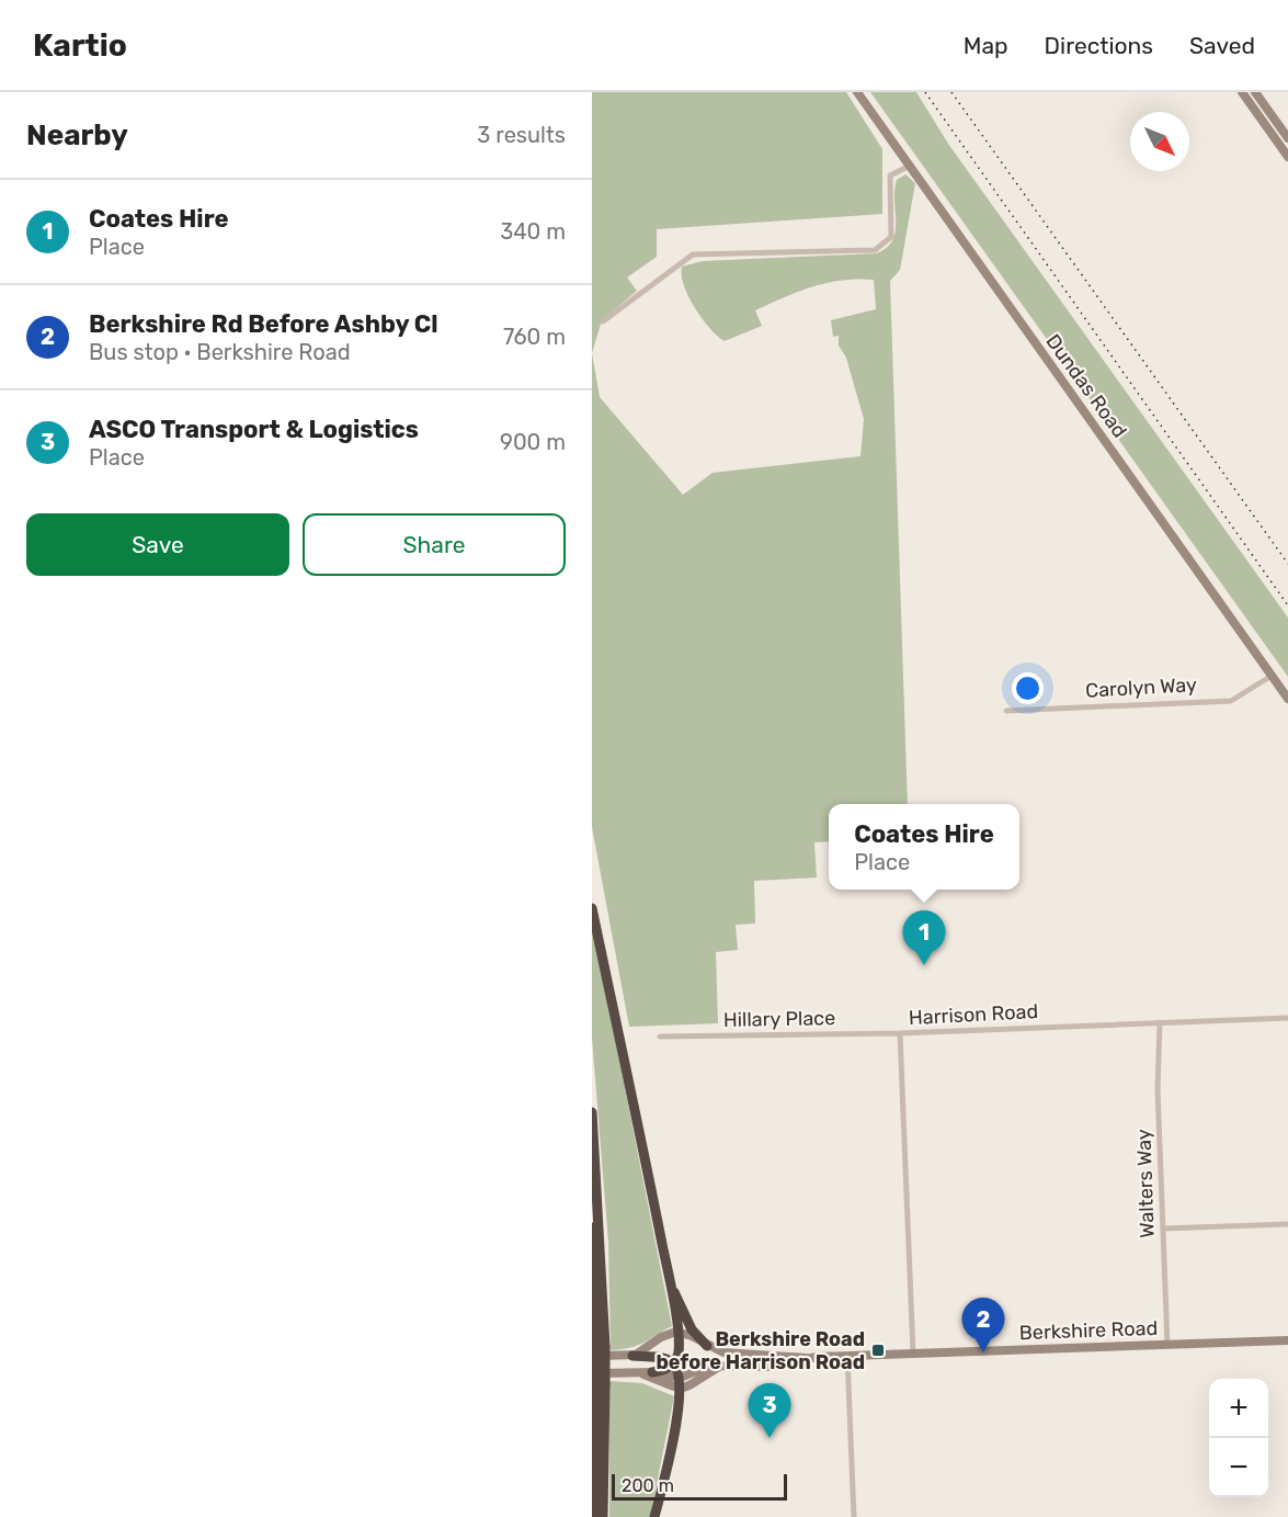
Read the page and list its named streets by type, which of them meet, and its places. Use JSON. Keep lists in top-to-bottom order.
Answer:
{
  "streets": {
    "main road": ["Dundas Road", "Berkshire Road"],
    "street": [
      "Carolyn Way",
      "Harrison Road",
      "Hillary Place",
      "Walters Way"
    ]
  },
  "crossings": [
    ["Dundas Road", "Carolyn Way"],
    ["Harrison Road", "Hillary Place"],
    ["Harrison Road", "Walters Way"],
    ["Harrison Road", "Berkshire Road"],
    ["Walters Way", "Berkshire Road"]
  ],
  "places": {
    "transit": ["Berkshire Road before Harrison Road"]
  },
  "scale_bar": "200 m",
  "north": "bottom right",
  "page": {
    "header": "Kartio",
    "nav": ["Map", "Directions", "Saved"],
    "heading": ["Nearby", "3 results"],
    "list": [
      {
        "mark": "1",
        "name": "Coates Hire",
        "note": "Place",
        "value": "340 m"
      },
      {
        "mark": "2",
        "name": "Berkshire Rd Before Ashby Cl",
        "note": "Bus stop · Berkshire Road",
        "value": "760 m"
      },
      {
        "mark": "3",
        "name": "ASCO Transport & Logistics",
        "note": "Place",
        "value": "900 m"
      }
    ],
    "buttons": ["Save", "Share"],
    "popup": ["Coates Hire", "Place"],
    "pins": ["1", "2", "3"],
    "map_buttons": ["+", "−"],
    "scale": "200 m"
  }
}
